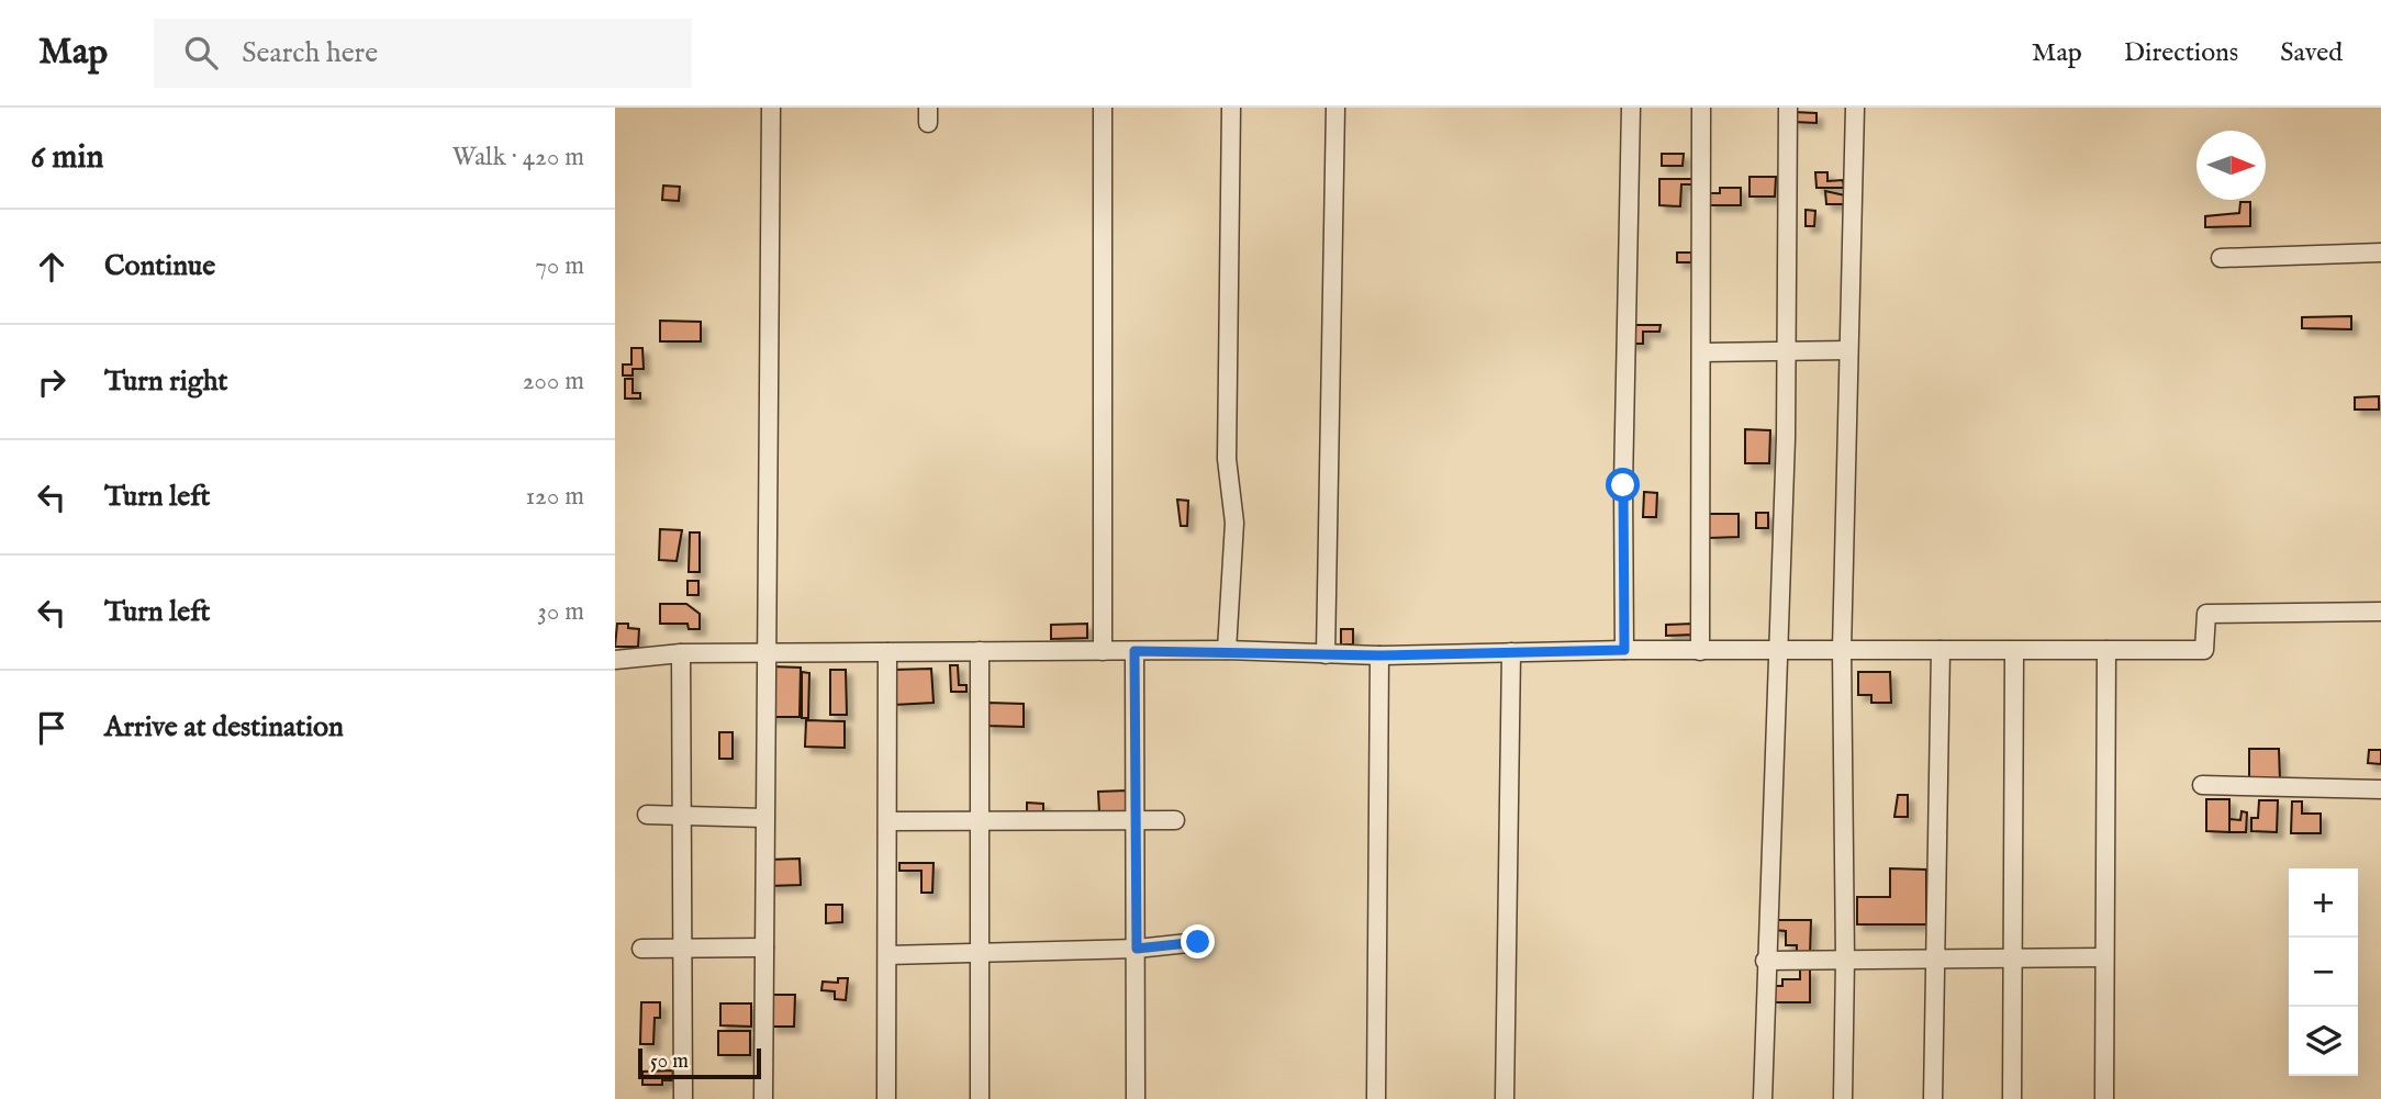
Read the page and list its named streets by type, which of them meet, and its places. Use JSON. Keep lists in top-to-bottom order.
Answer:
{
  "scale_bar": "50 m",
  "north": "right",
  "page": {
    "header": "Map",
    "search": "Search here",
    "nav": ["Map", "Directions", "Saved"],
    "heading": ["6 min", "Walk · 420 m"],
    "list": [
      ["Continue", "70 m"],
      ["Turn right", "200 m"],
      ["Turn left", "120 m"],
      ["Turn left", "30 m"],
      "Arrive at destination"
    ],
    "map_buttons": ["+", "−"],
    "scale": "50 m"
  }
}
